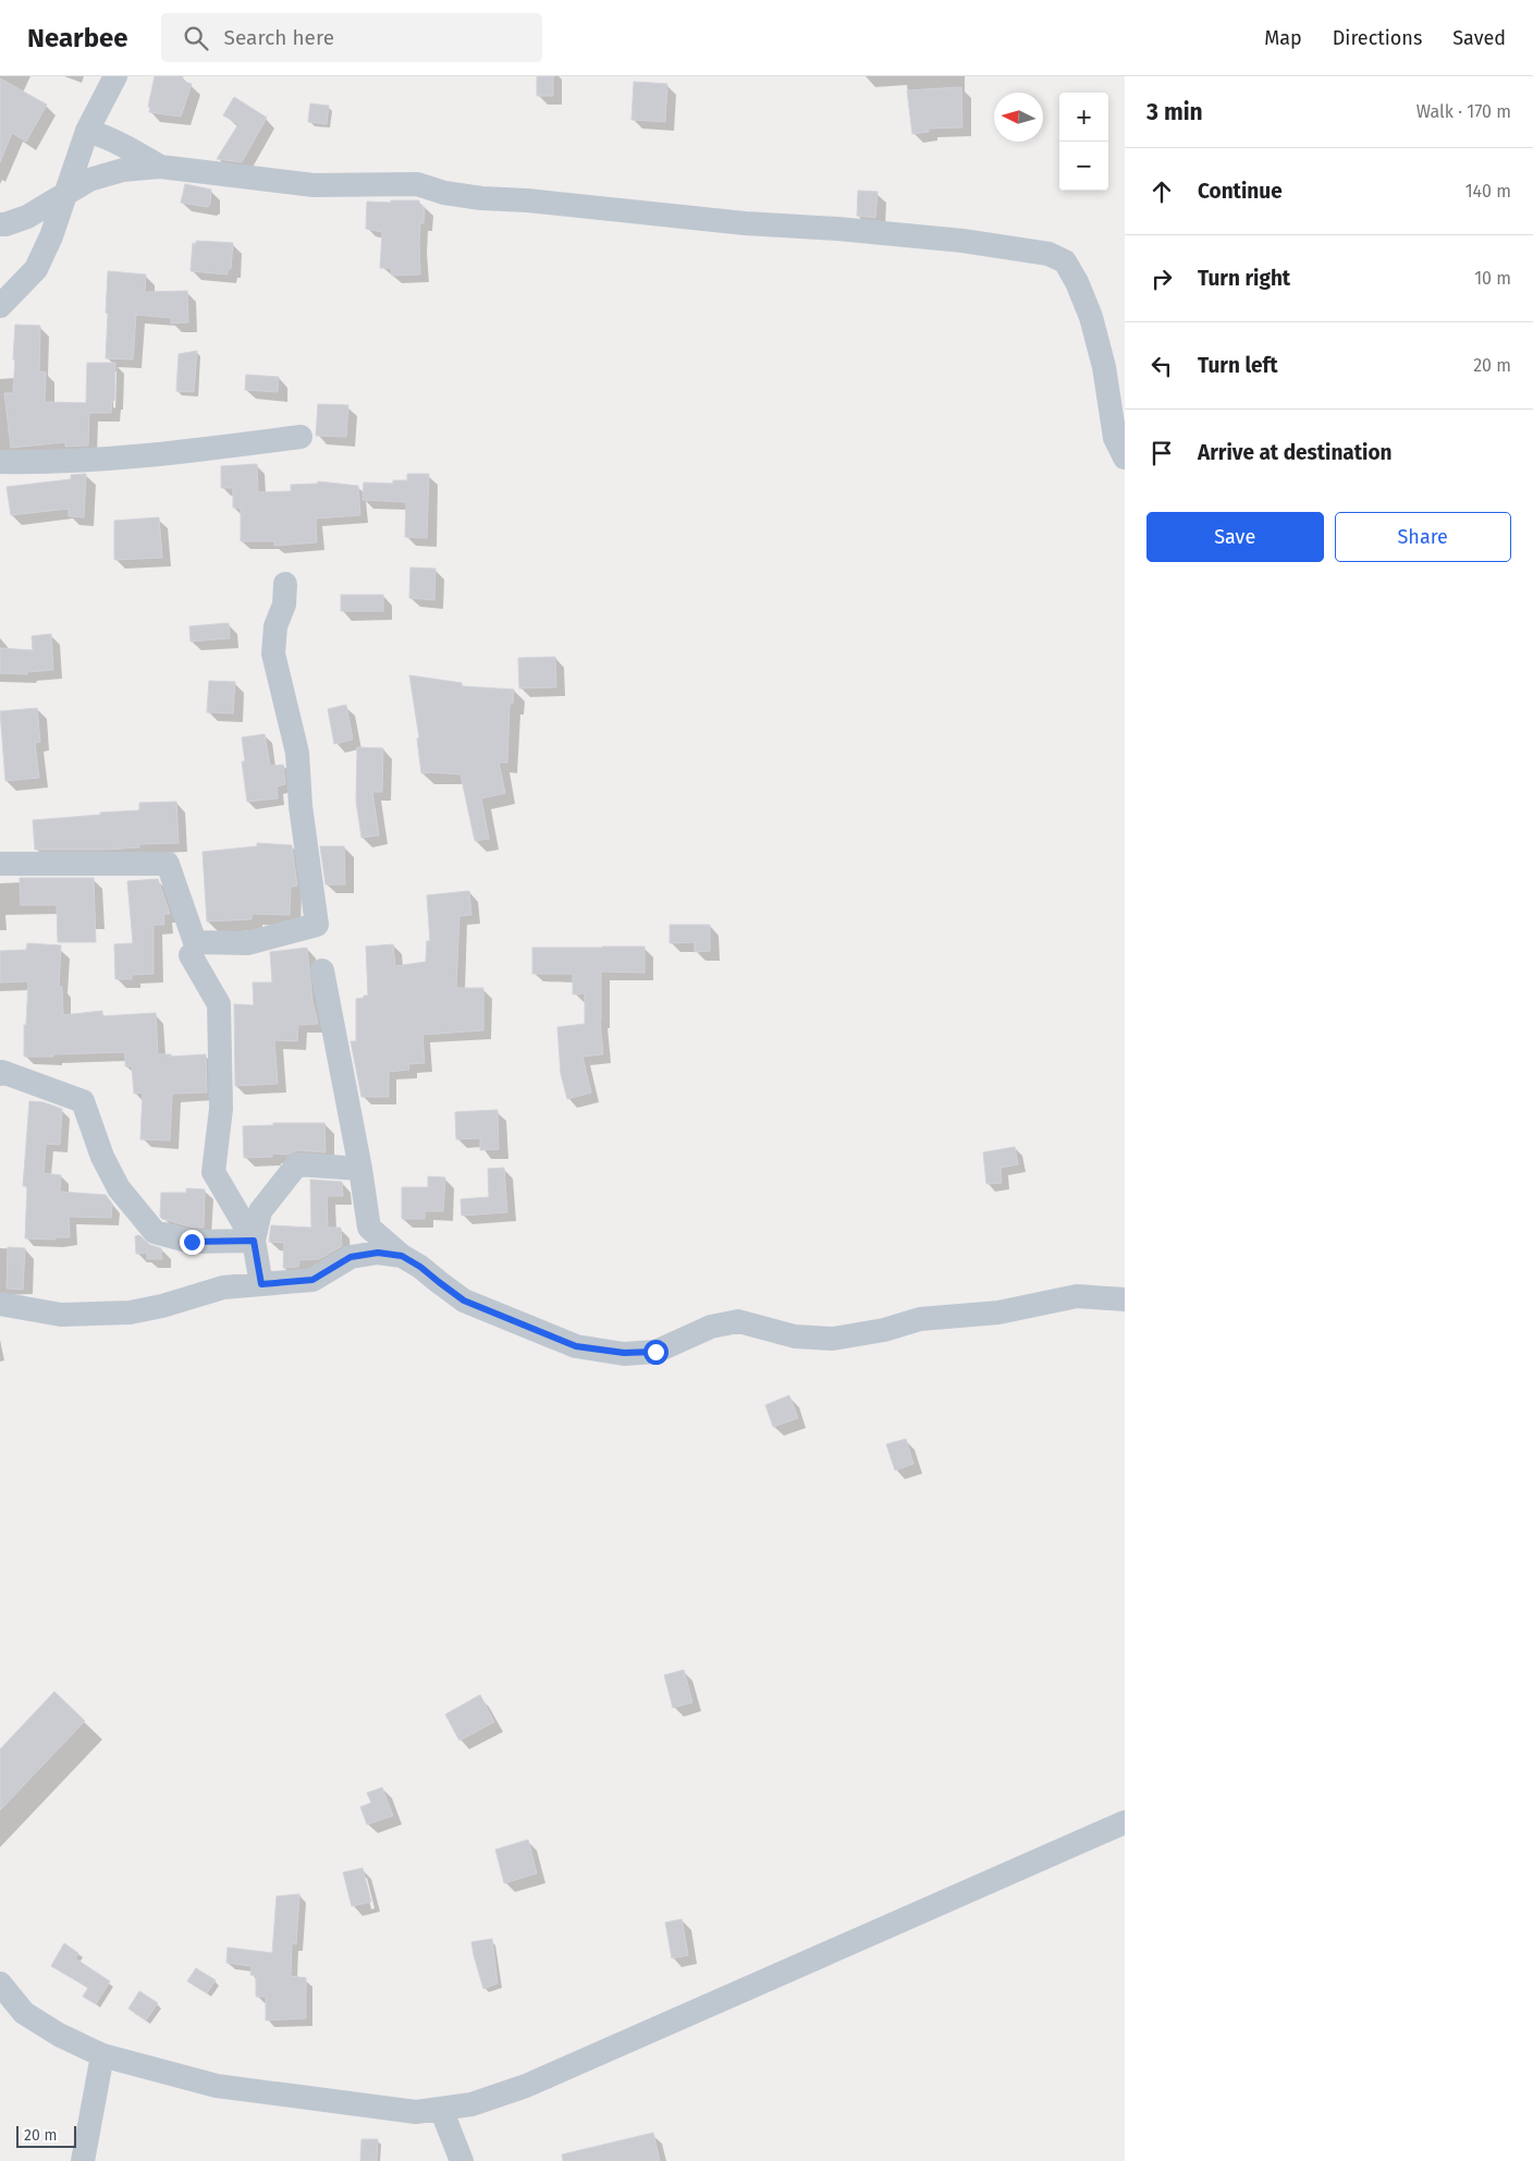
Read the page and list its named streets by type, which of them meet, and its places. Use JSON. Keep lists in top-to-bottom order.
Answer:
{
  "scale_bar": "20 m",
  "north": "left",
  "page": {
    "header": "Nearbee",
    "search": "Search here",
    "nav": ["Map", "Directions", "Saved"],
    "heading": ["3 min", "Walk · 170 m"],
    "map_buttons": ["+", "−"],
    "list": [
      ["Continue", "140 m"],
      ["Turn right", "10 m"],
      ["Turn left", "20 m"],
      "Arrive at destination"
    ],
    "buttons": ["Save", "Share"],
    "scale": "20 m"
  }
}
